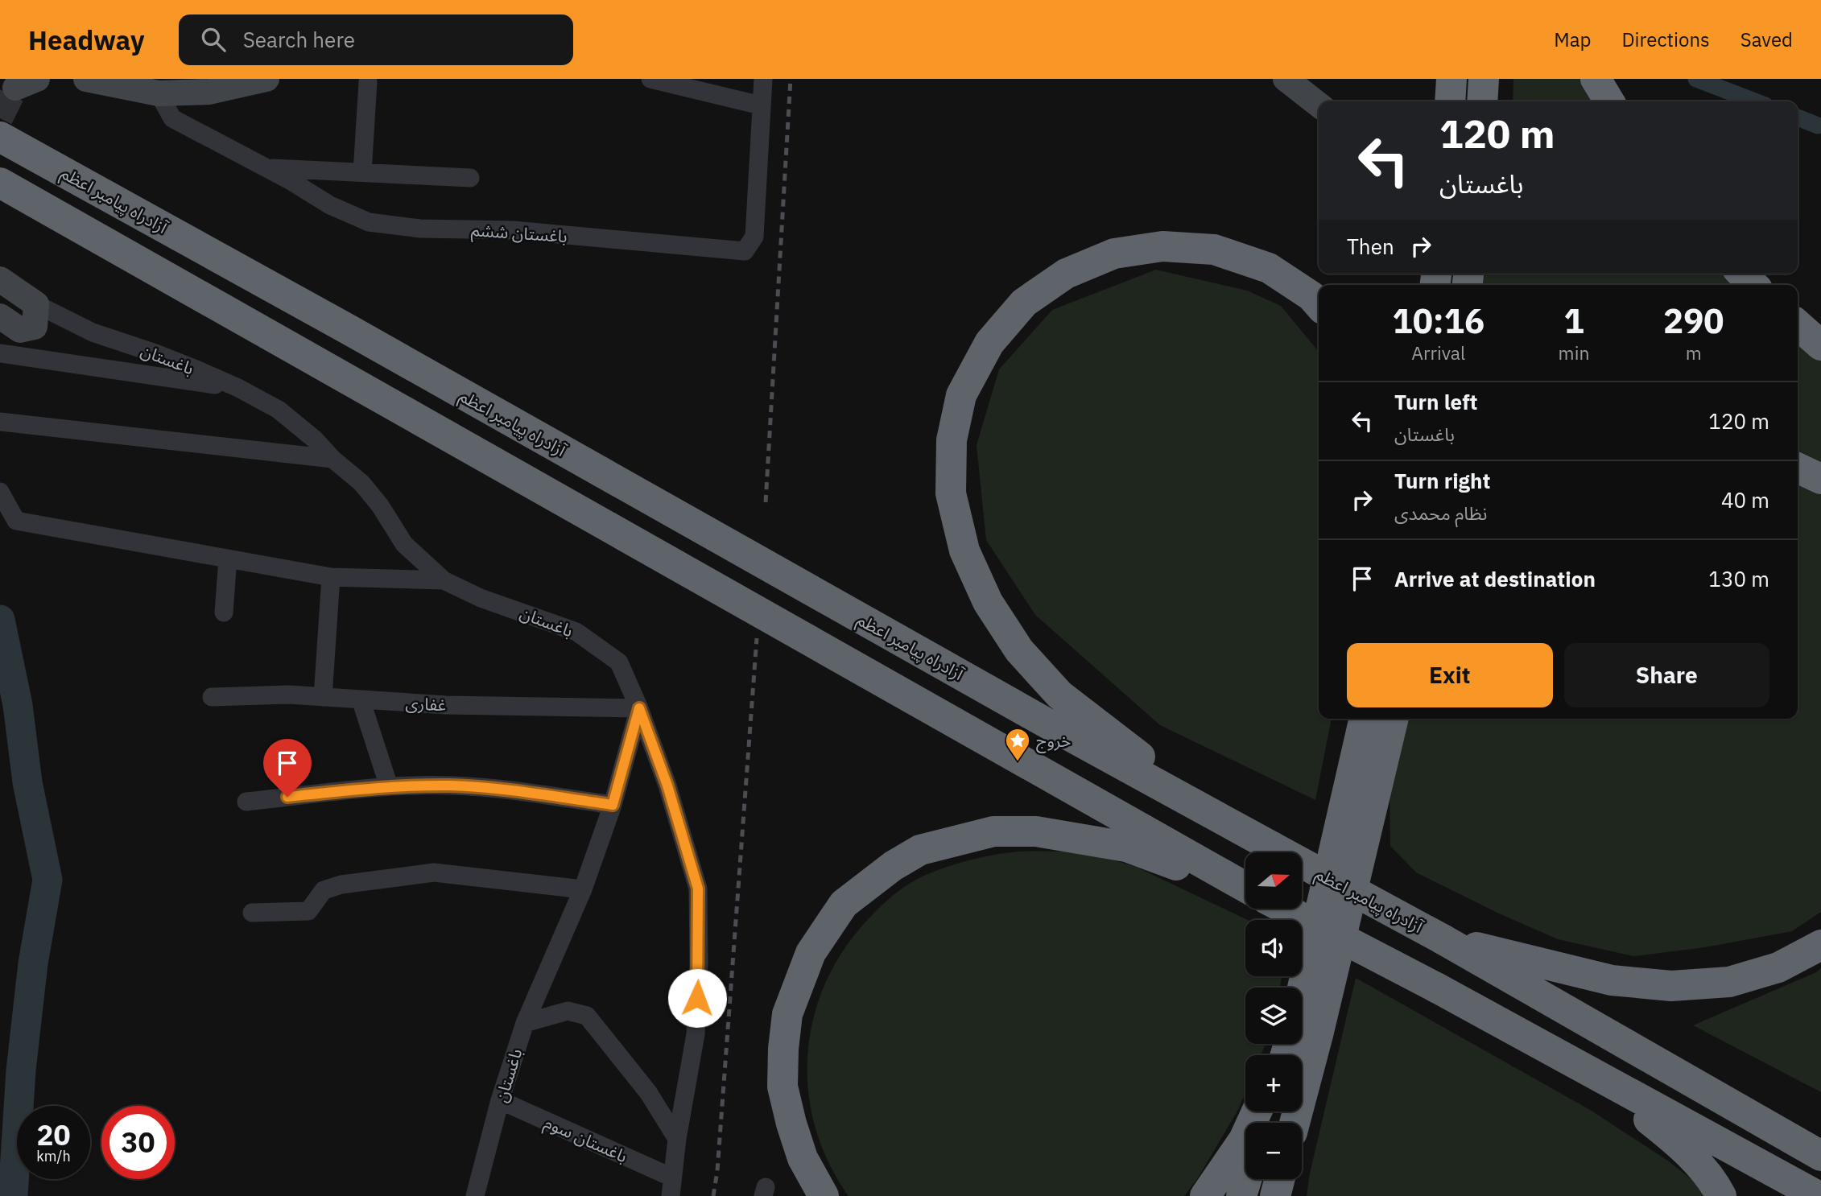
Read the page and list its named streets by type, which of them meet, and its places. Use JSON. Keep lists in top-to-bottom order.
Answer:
{
  "streets": {
    "highway": ["آزادراه پیامبر اعظم"],
    "street": [
      "باغستان ششم",
      "باغستان",
      "غفاری",
      "باغستان سوم"
    ]
  },
  "crossings": [
    ["باغستان", "غفاری"],
    ["باغستان", "باغستان سوم"]
  ],
  "places": {
    "place": ["خروج"]
  },
  "north": "right",
  "page": {
    "header": "Headway",
    "search": "Search here",
    "nav": ["Map", "Directions", "Saved"],
    "turn": ["120 m", "باغستان"],
    "then": "Then",
    "eta": [
      "10:16",
      "Arrival",
      "1",
      "min",
      "290",
      "m"
    ],
    "list": [
      {
        "name": "Turn left",
        "note": "باغستان",
        "value": "120 m"
      },
      {
        "name": "Turn right",
        "note": "نظام محمدی",
        "value": "40 m"
      },
      {
        "name": "Arrive at destination",
        "value": "130 m"
      }
    ],
    "buttons": ["Exit", "Share"],
    "map_buttons": ["+", "−"],
    "speed": "20 km/h",
    "limit": "30"
  }
}
